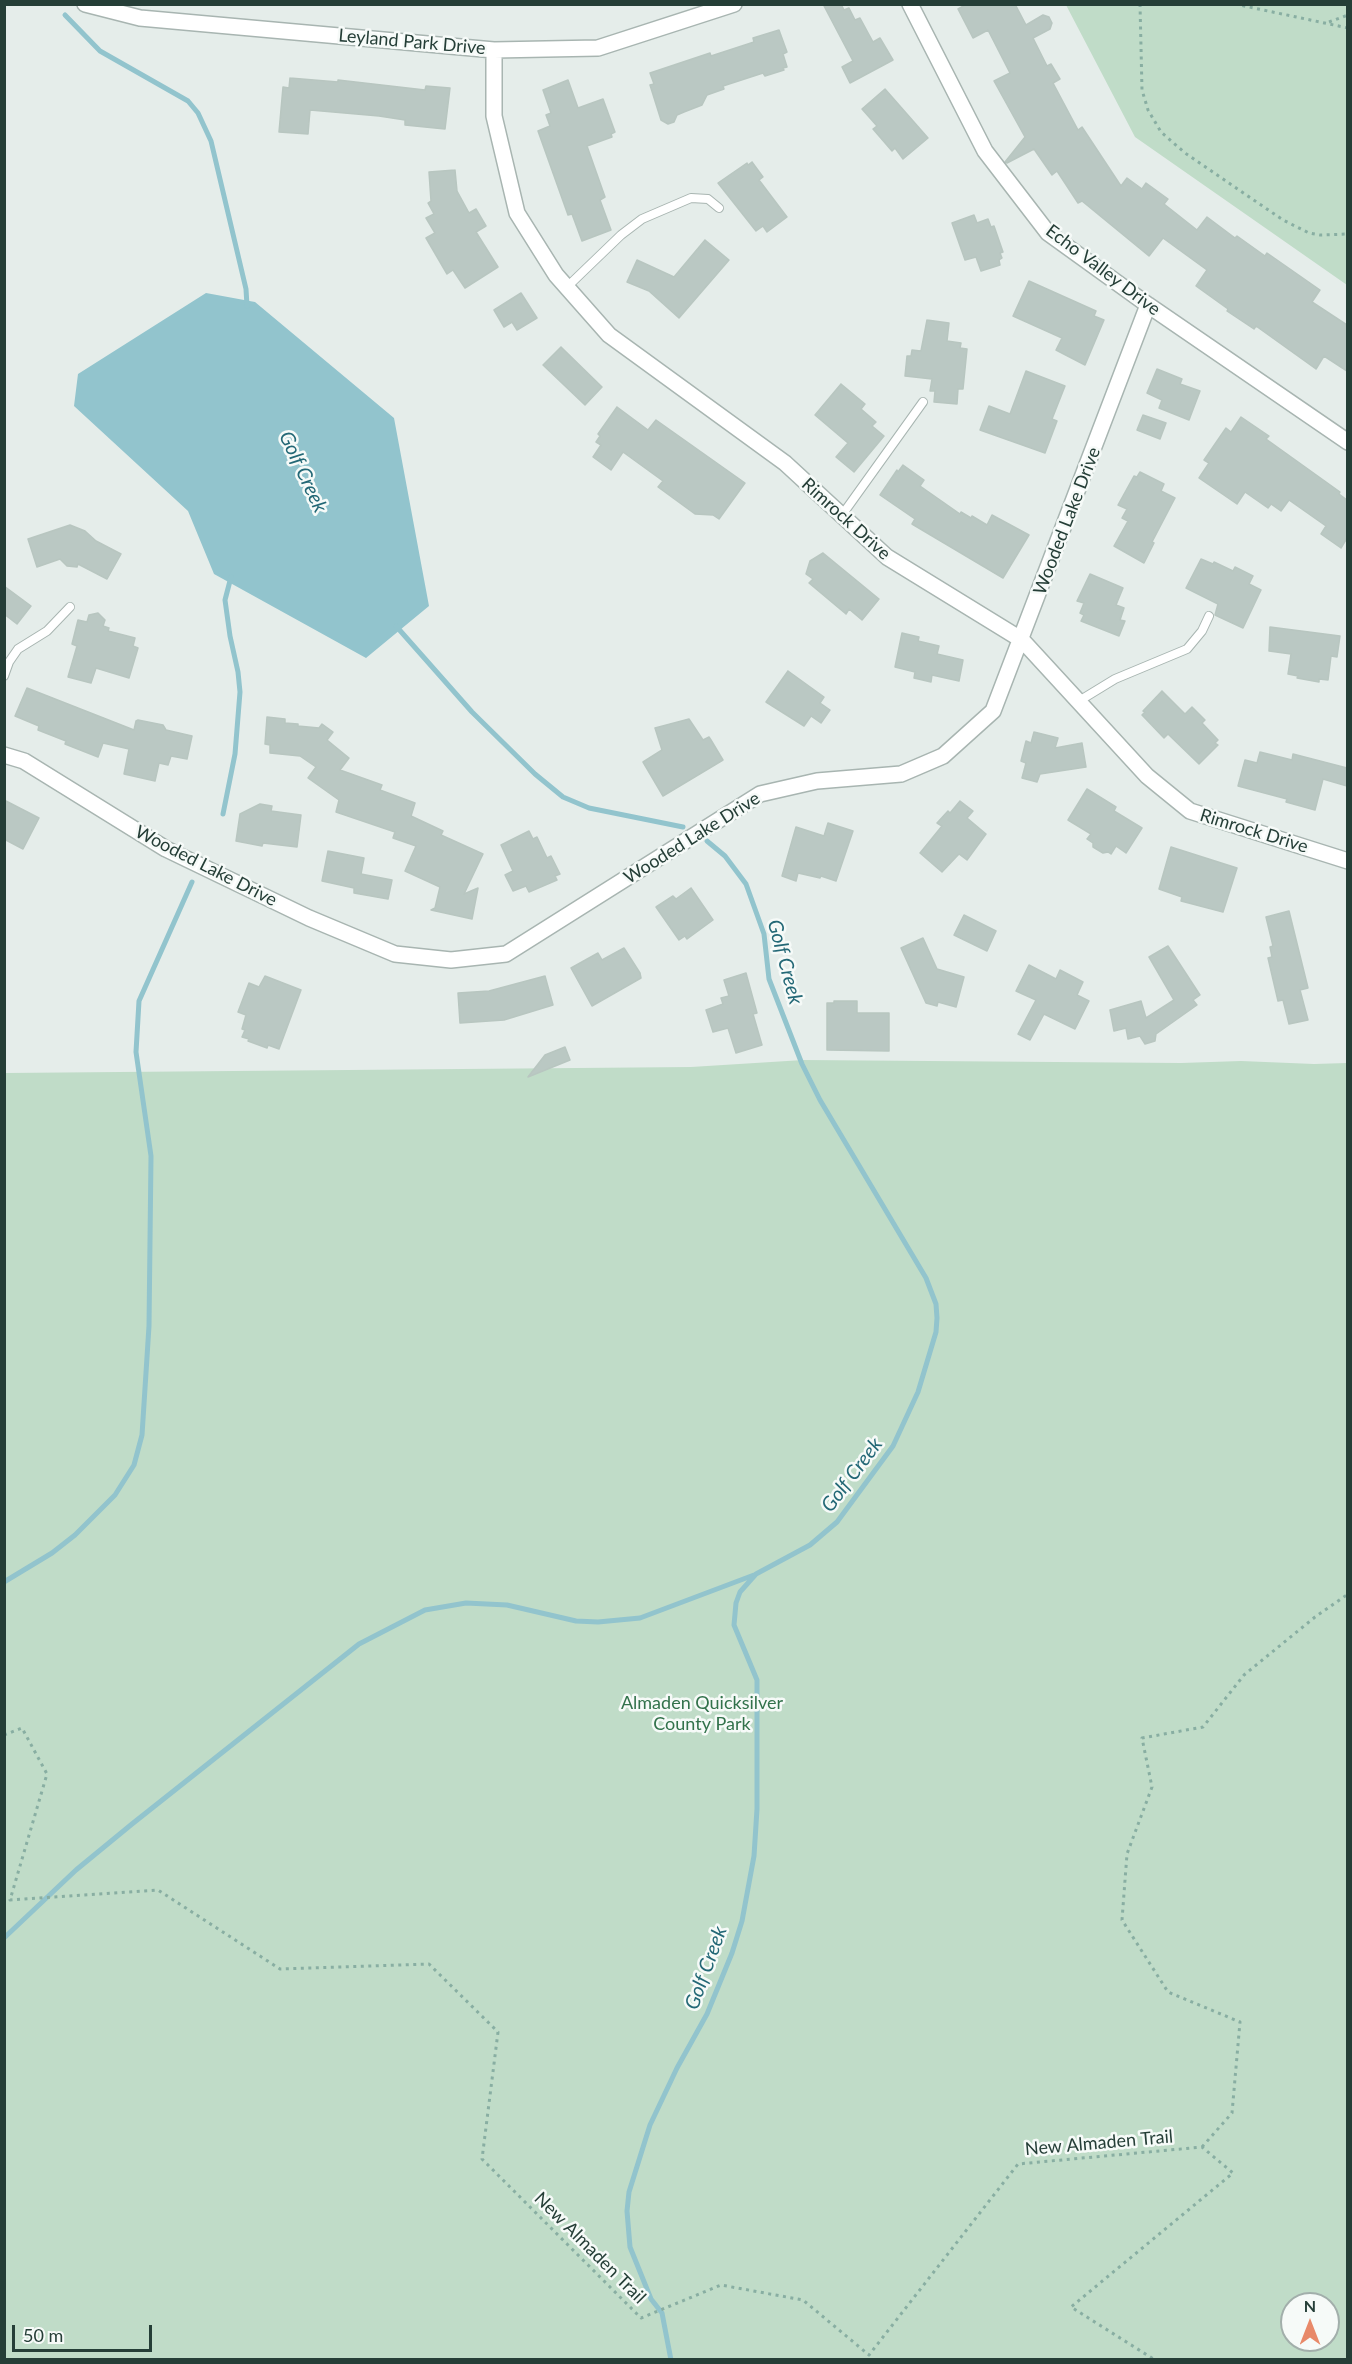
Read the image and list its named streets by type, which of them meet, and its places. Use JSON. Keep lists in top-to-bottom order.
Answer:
{
  "streets": {
    "street": [
      "Leyland Park Drive",
      "Echo Valley Drive",
      "Rimrock Drive",
      "Wooded Lake Drive"
    ],
    "path": ["New Almaden Trail"]
  },
  "crossings": [
    ["Leyland Park Drive", "Rimrock Drive"],
    ["Echo Valley Drive", "Wooded Lake Drive"],
    ["Rimrock Drive", "Wooded Lake Drive"]
  ],
  "water": ["Golf Creek"],
  "parks": ["Almaden Quicksilver County Park"],
  "scale_bar": "50 m",
  "north": "top"
}
